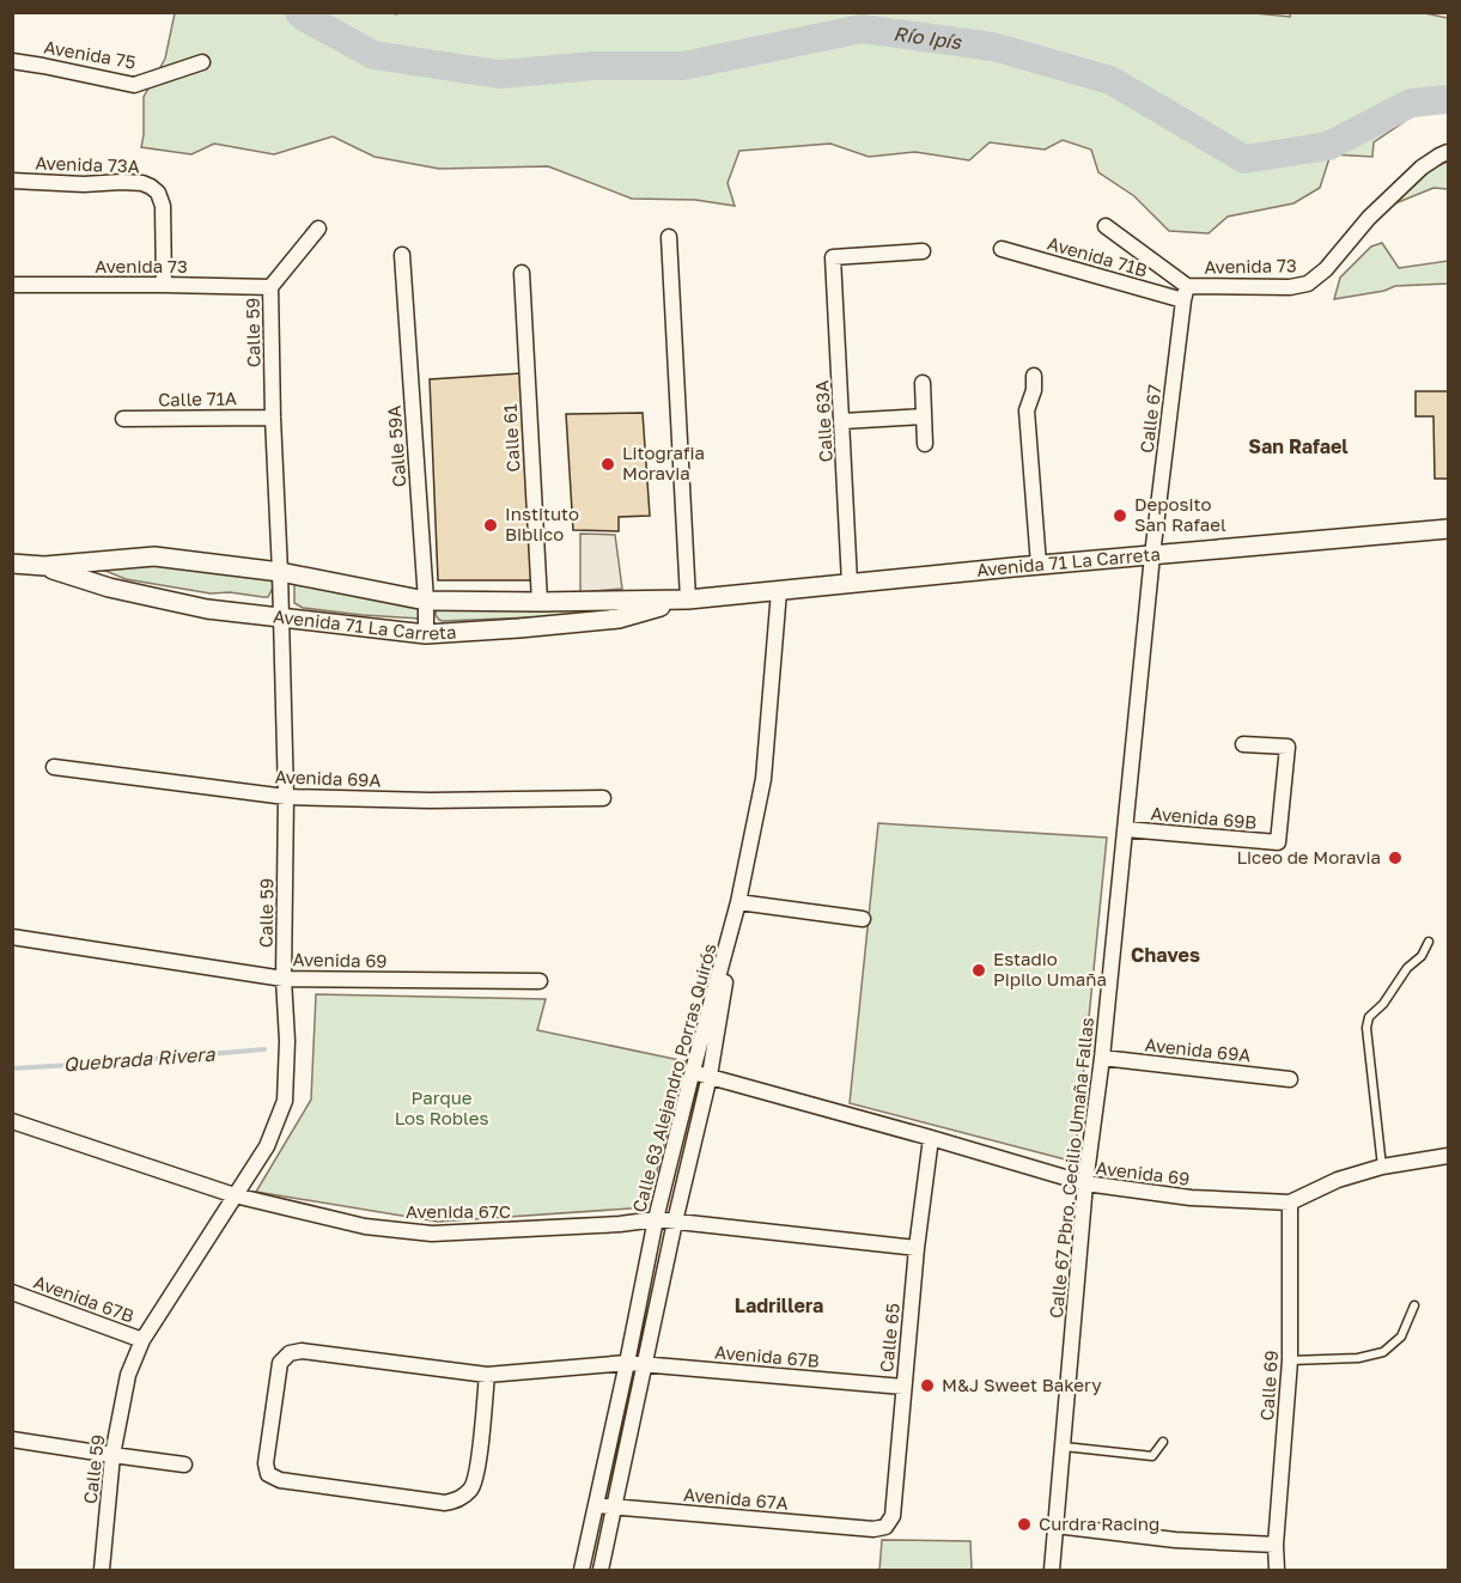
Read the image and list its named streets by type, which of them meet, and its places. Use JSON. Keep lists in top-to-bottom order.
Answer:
{
  "streets": {
    "street": [
      "Avenida 75",
      "Avenida 73A",
      "Avenida 71B",
      "Avenida 73",
      "Calle 59",
      "Calle 71A",
      "Calle 67",
      "Calle 63A",
      "Calle 61",
      "Calle 59A",
      "Avenida 71 La Carreta",
      "Avenida 69A",
      "Avenida 69B",
      "Avenida 69",
      "Calle 63 Alejandro Porras Quirós",
      "Calle 67 Pbro. Cecilio Umaña Fallas",
      "Avenida 67C",
      "Avenida 67B",
      "Calle 65",
      "Calle 69",
      "Avenida 67A"
    ]
  },
  "crossings": [
    ["Avenida 73A", "Avenida 73"],
    ["Avenida 71B", "Avenida 73"],
    ["Avenida 71B", "Calle 67"],
    ["Avenida 73", "Calle 59"],
    ["Avenida 73", "Calle 67"],
    ["Calle 59", "Calle 71A"],
    ["Calle 59", "Avenida 71 La Carreta"],
    ["Calle 59", "Avenida 69A"],
    ["Calle 59", "Avenida 69"],
    ["Calle 59", "Avenida 67C"],
    ["Calle 59", "Avenida 67B"],
    ["Calle 67", "Avenida 71 La Carreta"],
    ["Calle 67", "Calle 67 Pbro. Cecilio Umaña Fallas"],
    ["Calle 63A", "Avenida 71 La Carreta"],
    ["Calle 61", "Avenida 71 La Carreta"],
    ["Calle 59A", "Avenida 71 La Carreta"],
    ["Avenida 71 La Carreta", "Calle 63 Alejandro Porras Quirós"],
    ["Avenida 71 La Carreta", "Calle 67 Pbro. Cecilio Umaña Fallas"],
    ["Avenida 69A", "Calle 67 Pbro. Cecilio Umaña Fallas"],
    ["Avenida 69B", "Calle 67 Pbro. Cecilio Umaña Fallas"],
    ["Avenida 69", "Calle 63 Alejandro Porras Quirós"],
    ["Avenida 69", "Calle 67 Pbro. Cecilio Umaña Fallas"],
    ["Avenida 69", "Calle 65"],
    ["Avenida 69", "Calle 69"],
    ["Calle 63 Alejandro Porras Quirós", "Avenida 67C"],
    ["Calle 63 Alejandro Porras Quirós", "Avenida 67B"],
    ["Calle 63 Alejandro Porras Quirós", "Avenida 67A"],
    ["Avenida 67C", "Calle 65"],
    ["Avenida 67B", "Calle 65"],
    ["Calle 65", "Avenida 67A"]
  ],
  "districts": ["San Rafael", "Chaves", "Ladrillera"],
  "water": ["Río Ipís", "Quebrada Rivera"],
  "parks": ["Parque Los Robles"],
  "places": [
    "Litografia Moravia",
    "Deposito San Rafael",
    "Instituto Biblico",
    "Liceo de Moravia",
    "Estadio Pipilo Umaña",
    "M&J Sweet Bakery",
    "Curdra Racing"
  ]
}
